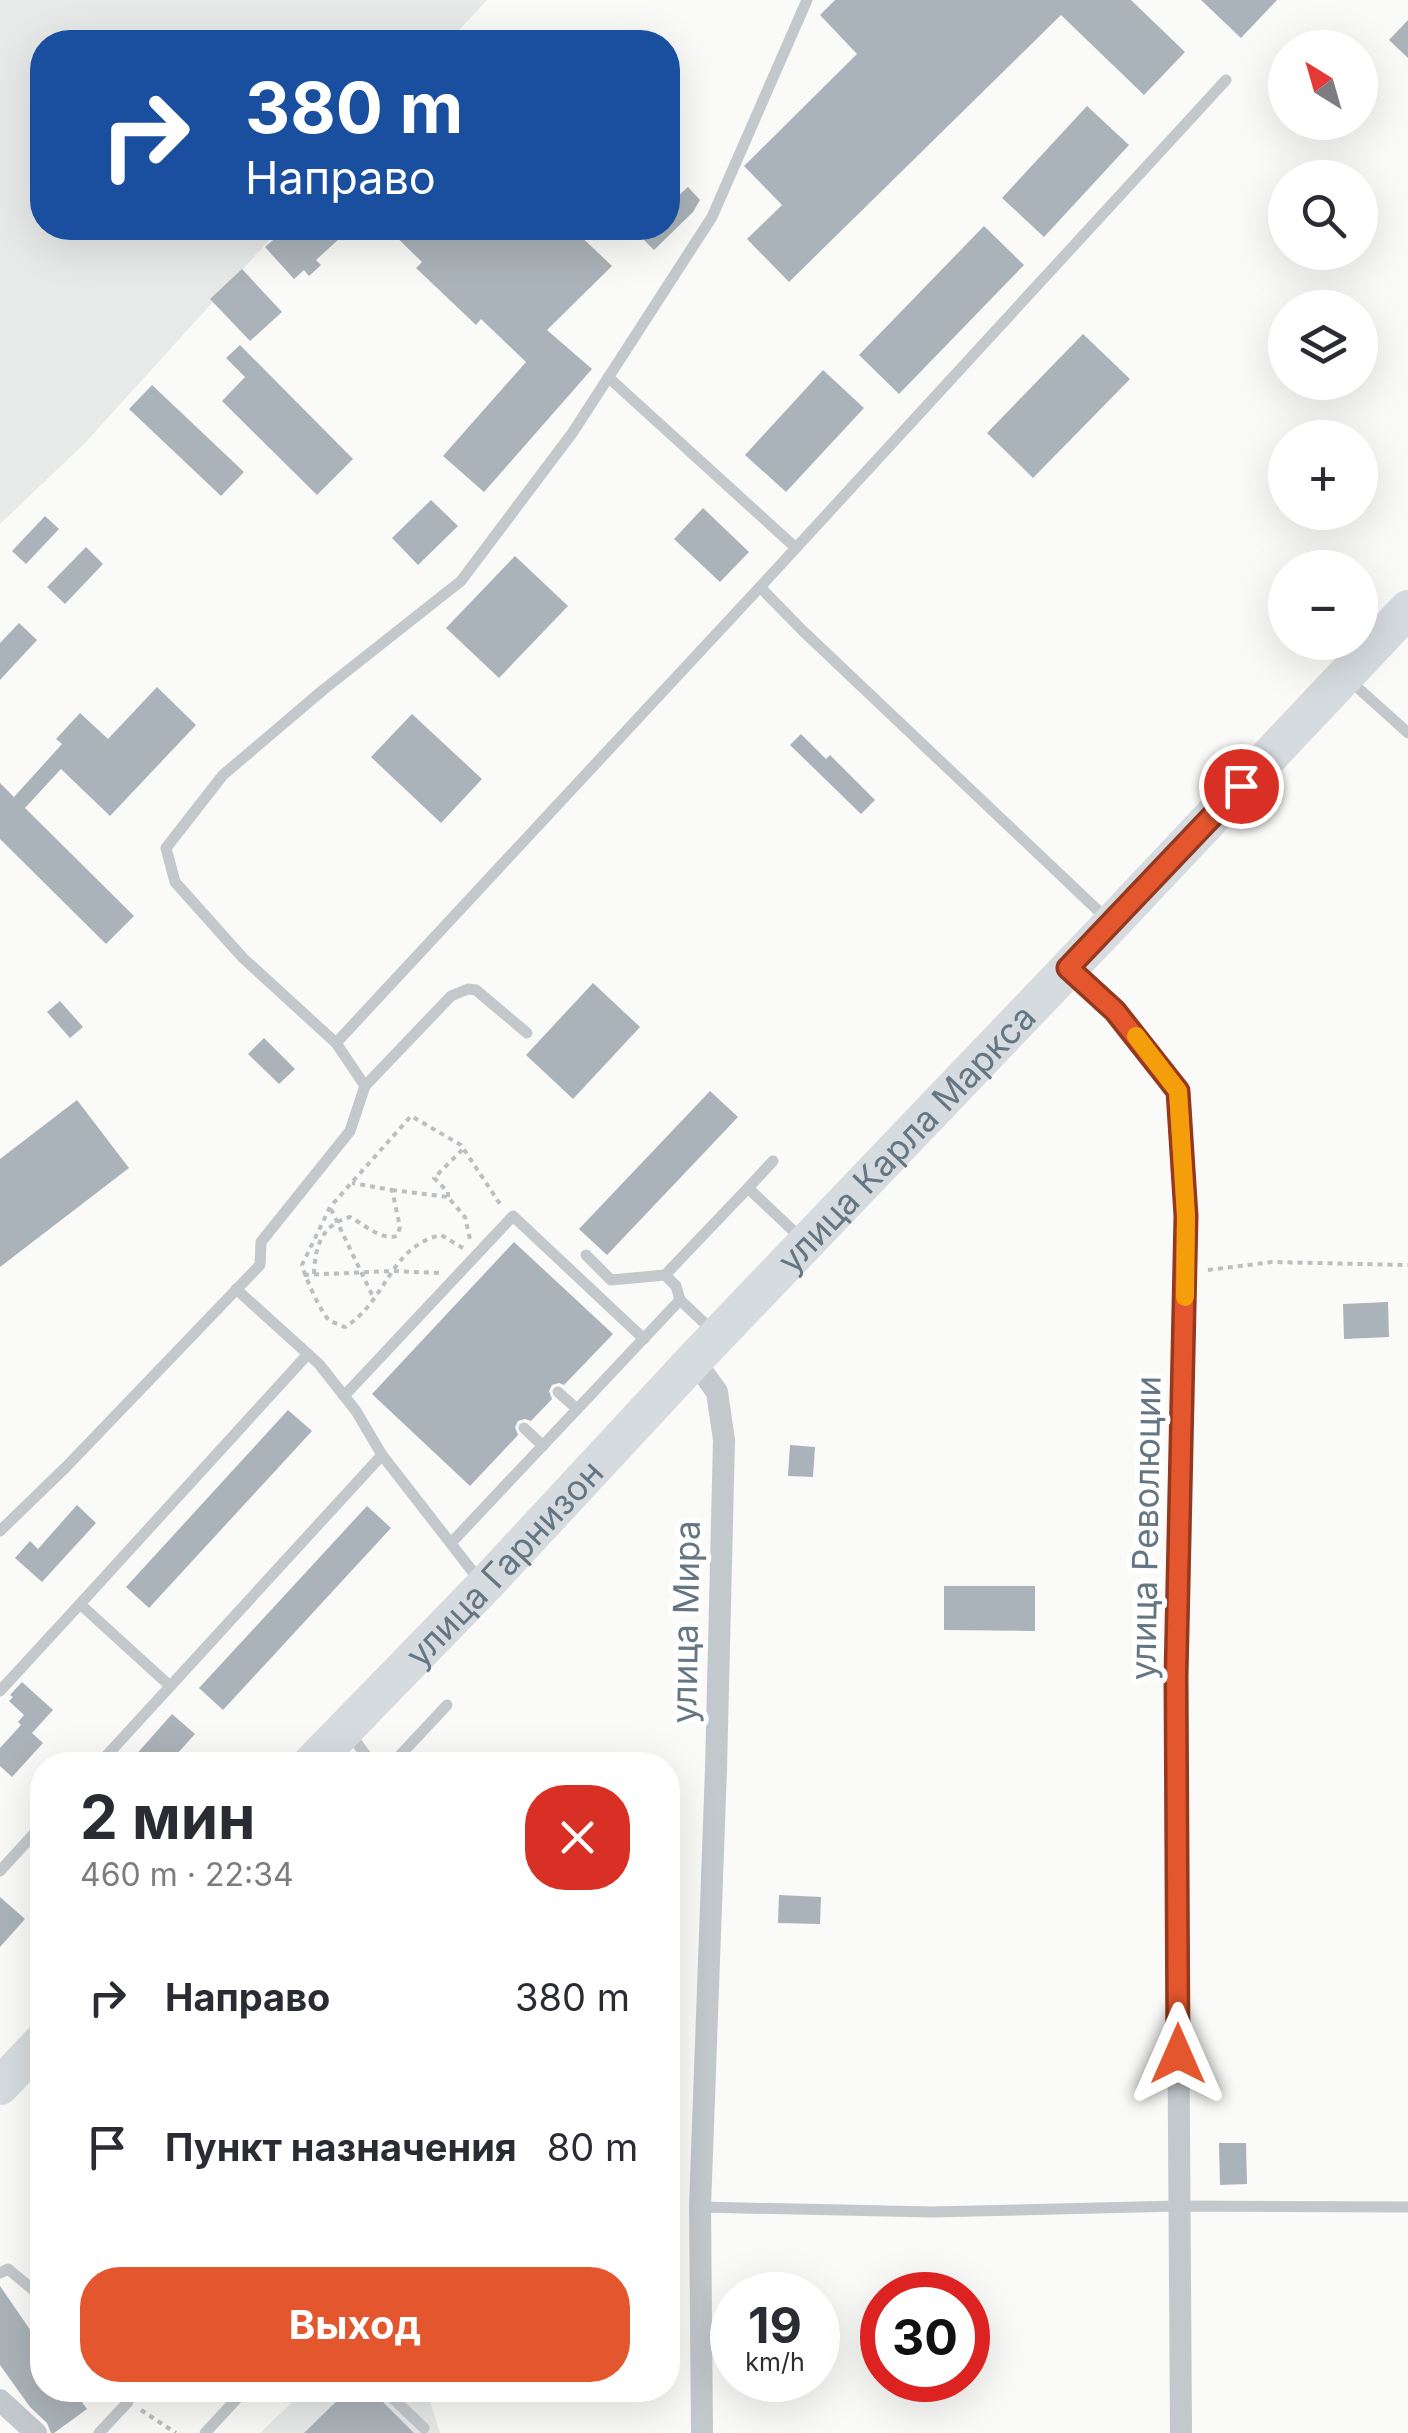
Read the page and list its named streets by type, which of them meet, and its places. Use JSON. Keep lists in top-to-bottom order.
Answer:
{
  "streets": {
    "main road": ["улица Карла Маркса", "улица Гарнизон"],
    "street": ["улица Революции", "улица Мира"]
  },
  "crossings": [
    ["улица Карла Маркса", "улица Революции"],
    ["улица Карла Маркса", "улица Гарнизон"],
    ["улица Карла Маркса", "улица Мира"],
    ["улица Гарнизон", "улица Мира"]
  ],
  "north": "top left",
  "page": {
    "map_buttons": ["+", "−"],
    "turn": ["380 m", "Направо"],
    "heading": ["2 мин", "460 m · 22:34"],
    "list": [
      {
        "name": "Направо",
        "value": "380 m"
      },
      {
        "name": "Пункт назначения",
        "value": "80 m"
      }
    ],
    "buttons": "Выход",
    "speed": "19 km/h",
    "limit": "30"
  }
}
